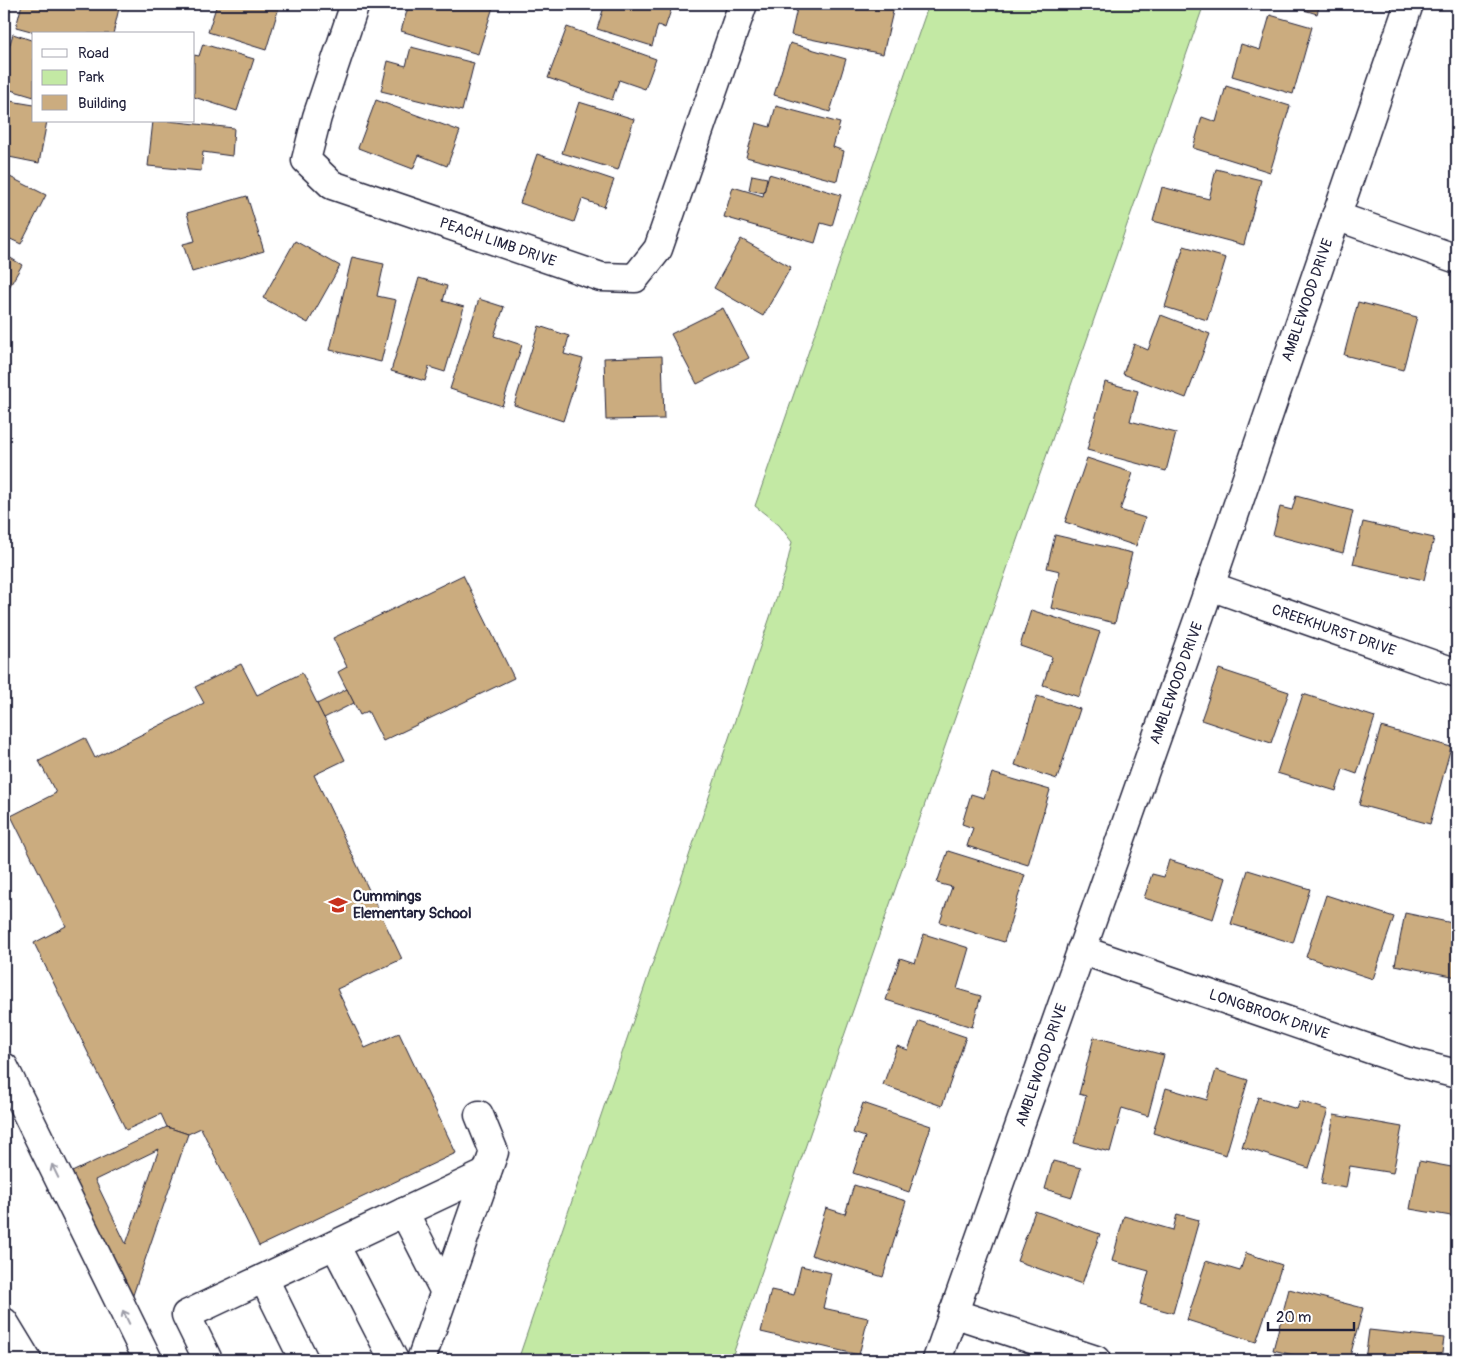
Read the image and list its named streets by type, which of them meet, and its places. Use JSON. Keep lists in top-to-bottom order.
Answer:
{
  "streets": {
    "street": [
      "PEACH LIMB DRIVE",
      "AMBLEWOOD DRIVE",
      "CREEKHURST DRIVE",
      "LONGBROOK DRIVE"
    ]
  },
  "crossings": [
    ["AMBLEWOOD DRIVE", "CREEKHURST DRIVE"],
    ["AMBLEWOOD DRIVE", "LONGBROOK DRIVE"]
  ],
  "places": {
    "school or university": ["Cummings Elementary School"]
  },
  "legend": ["Road", "Park", "Building"],
  "scale_bar": "20 m"
}
